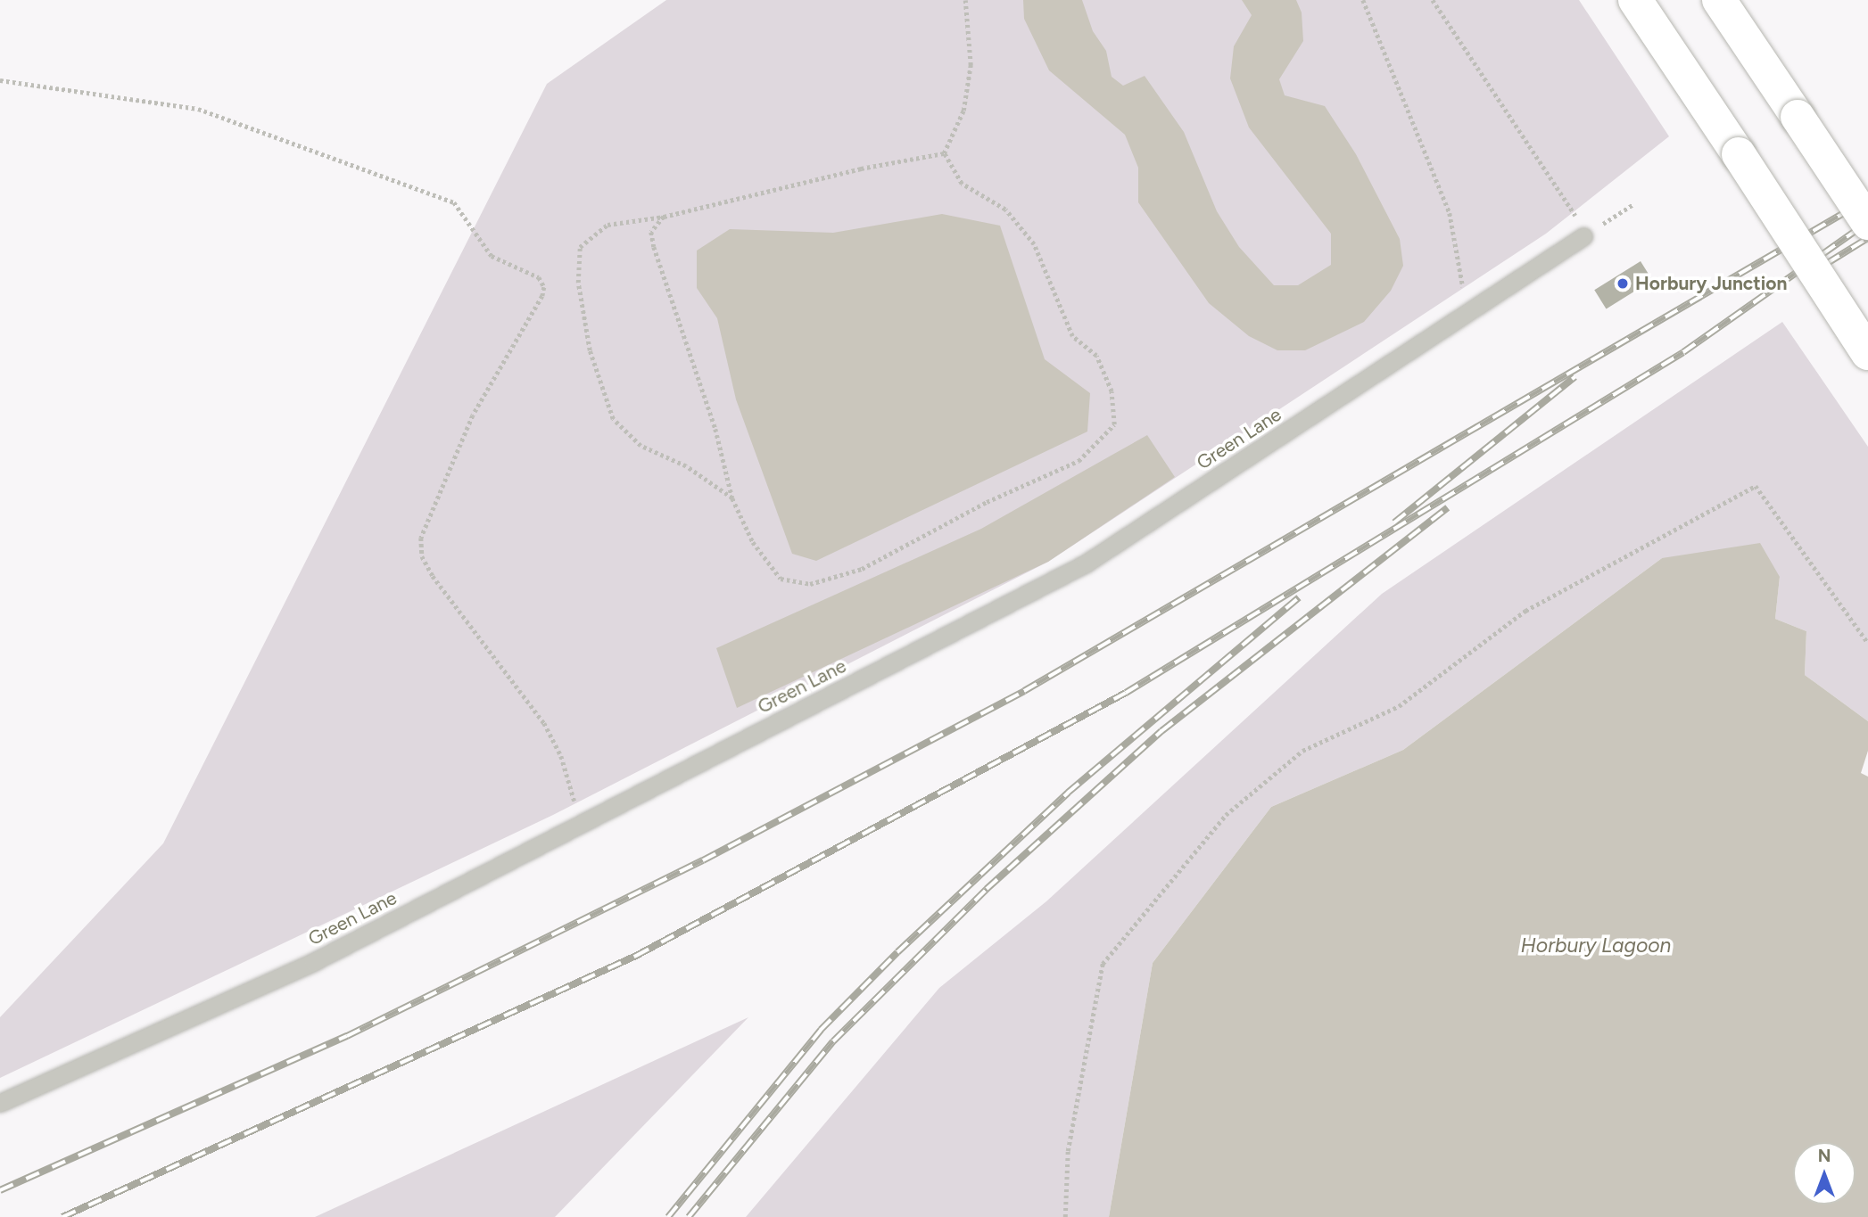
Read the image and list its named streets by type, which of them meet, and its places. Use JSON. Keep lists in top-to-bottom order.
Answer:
{
  "streets": {
    "lane": ["Green Lane"]
  },
  "water": ["Horbury Lagoon"],
  "places": ["Horbury Junction"],
  "north": "top"
}
